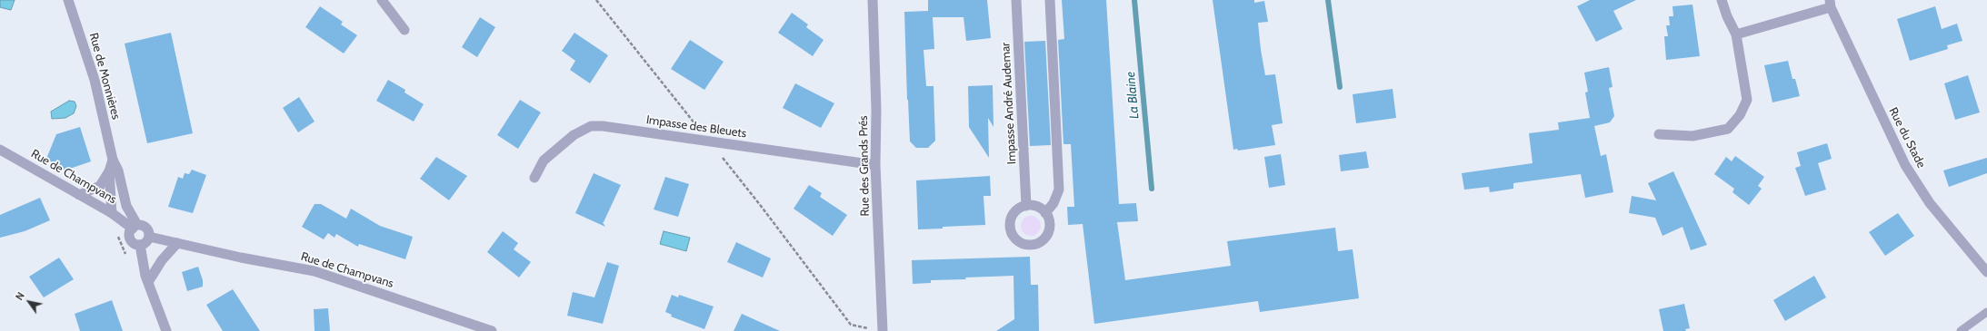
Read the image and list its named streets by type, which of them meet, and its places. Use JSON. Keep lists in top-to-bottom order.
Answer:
{
  "streets": {
    "street": [
      "Rue de Monnières",
      "Impasse André Audemar",
      "Impasse des Bleuets",
      "Rue du Stade",
      "Rue des Grands Prés",
      "Rue de Champvans"
    ]
  },
  "crossings": [
    ["Rue de Monnières", "Rue de Champvans"],
    ["Impasse des Bleuets", "Rue des Grands Prés"]
  ],
  "water": ["La Blaine"],
  "north": "top left"
}
